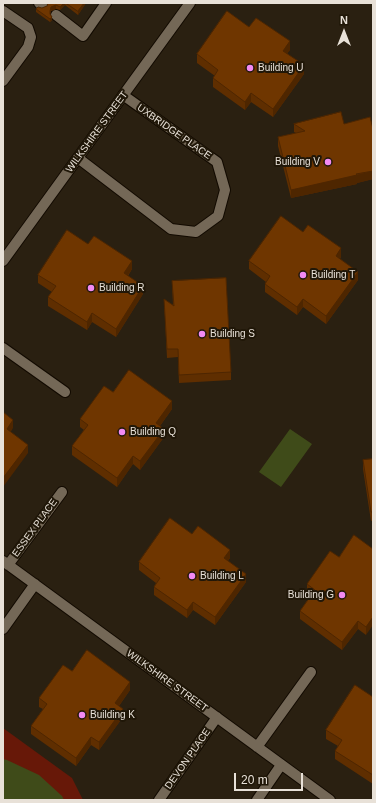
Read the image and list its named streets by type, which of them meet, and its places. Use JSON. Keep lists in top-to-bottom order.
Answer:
{
  "streets": {
    "street": [
      "WILKSHIRE STREET",
      "UXBRIDGE PLACE",
      "ESSEX PLACE",
      "DEVON PLACE"
    ]
  },
  "crossings": [
    ["WILKSHIRE STREET", "UXBRIDGE PLACE"],
    ["WILKSHIRE STREET", "ESSEX PLACE"],
    ["WILKSHIRE STREET", "DEVON PLACE"]
  ],
  "places": [
    "Building U",
    "Building V",
    "Building T",
    "Building R",
    "Building S",
    "Building Q",
    "Building L",
    "Building G",
    "Building K"
  ],
  "scale_bar": "20 m",
  "north": "top"
}
